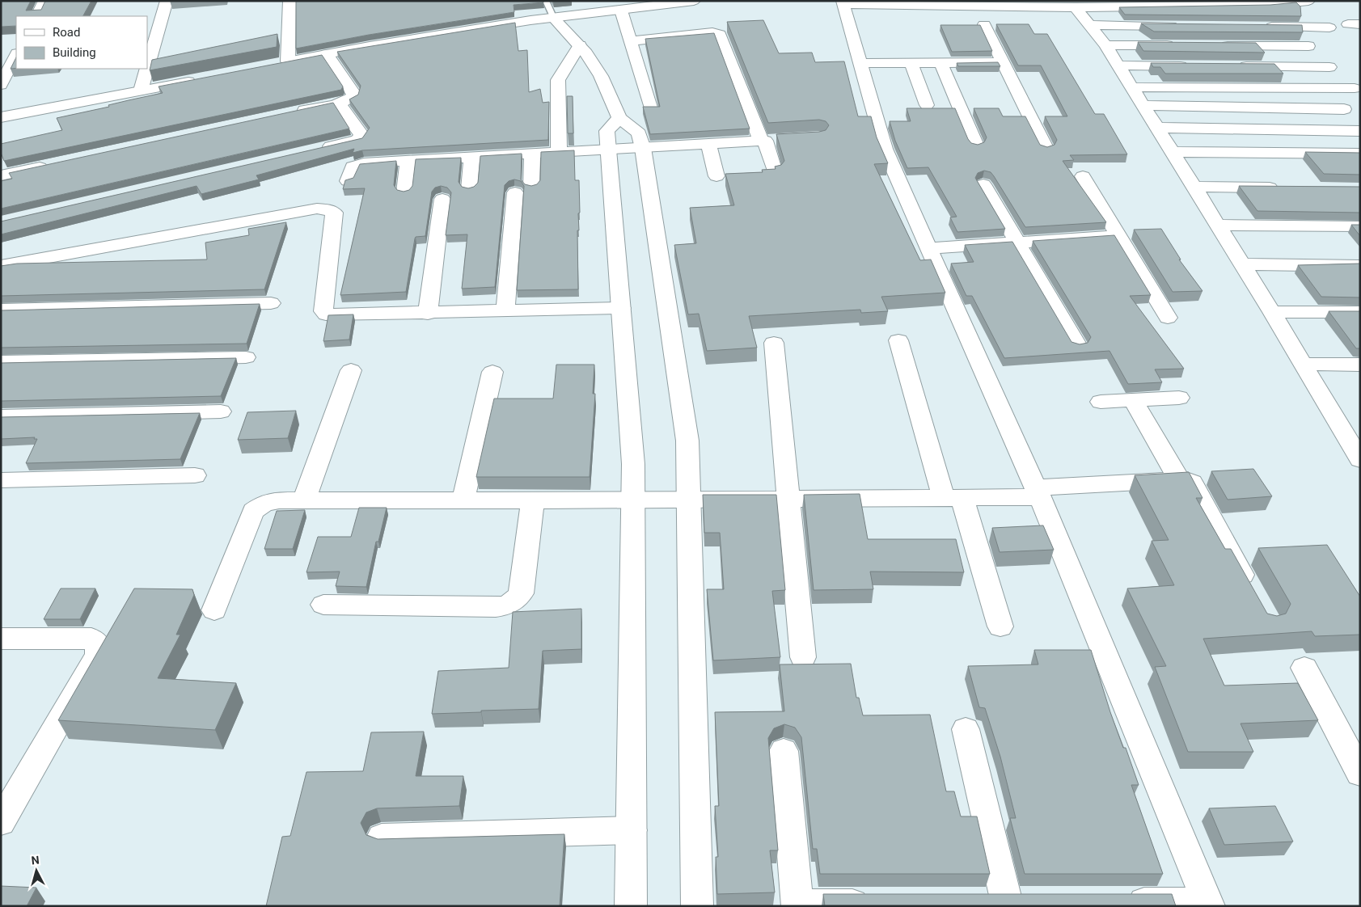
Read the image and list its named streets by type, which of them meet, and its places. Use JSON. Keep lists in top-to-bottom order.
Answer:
{
  "legend": ["Road", "Building"],
  "north": "top"
}
